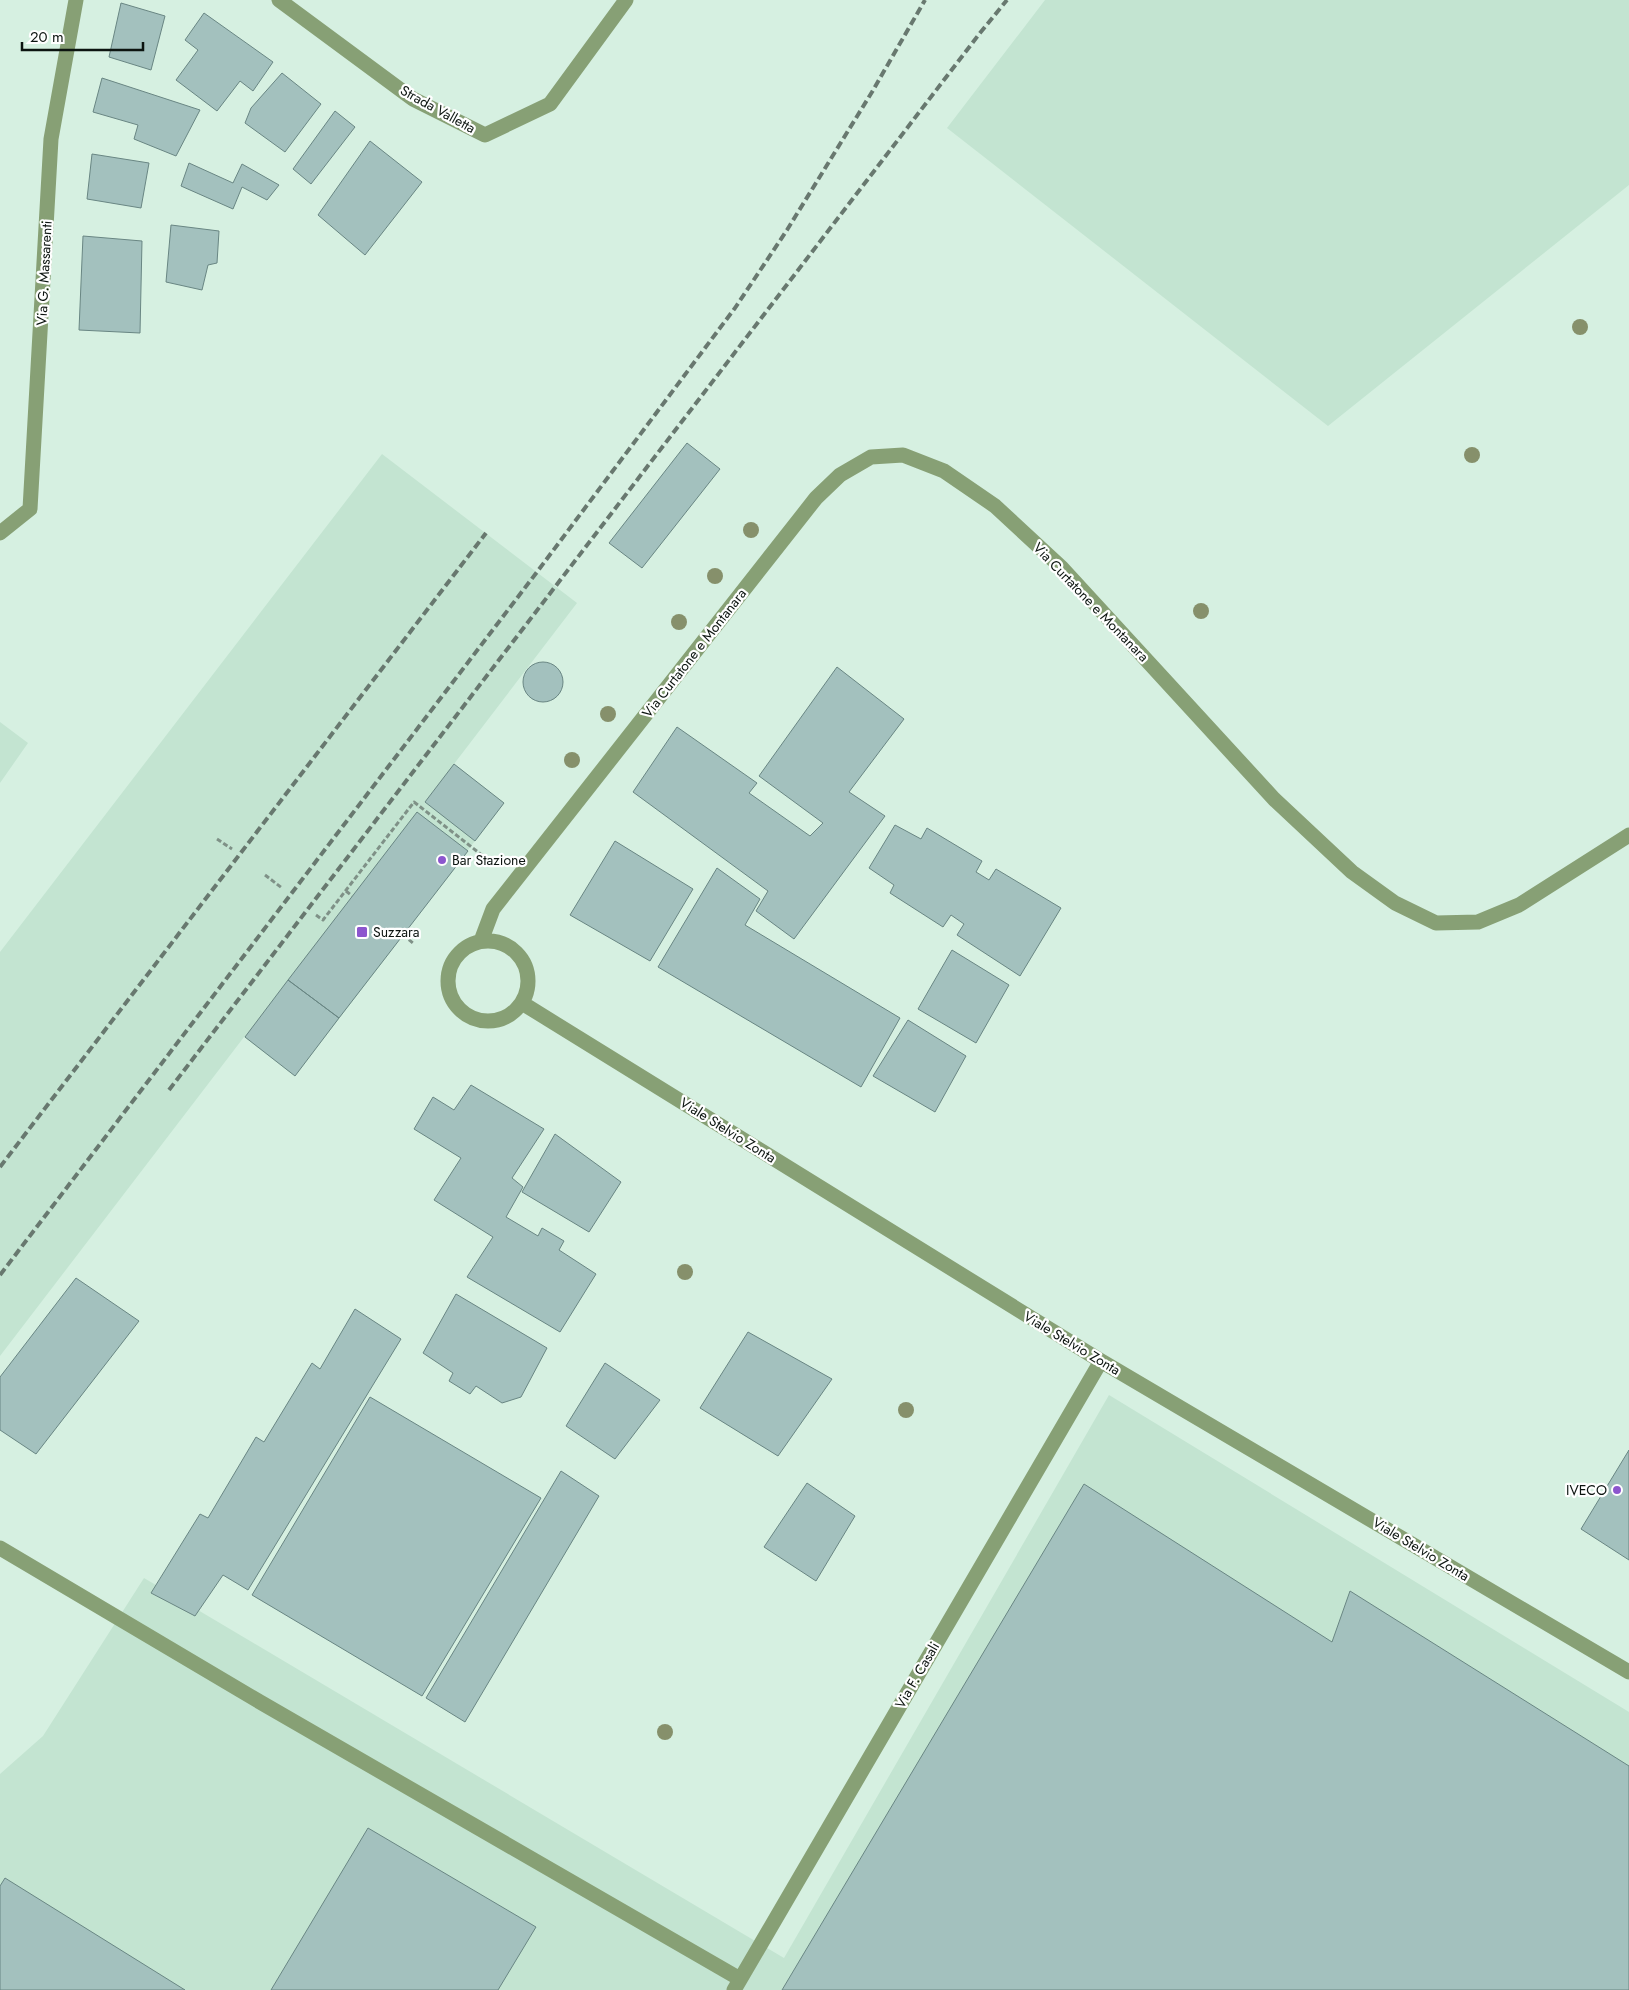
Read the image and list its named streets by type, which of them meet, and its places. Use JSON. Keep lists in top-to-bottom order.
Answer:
{
  "streets": {
    "street": [
      "Strada Valletta",
      "Via G. Massarenti",
      "Via Curtatone e Montanara",
      "Viale Stelvio Zonta",
      "Via F. Casali"
    ]
  },
  "crossings": [
    ["Via Curtatone e Montanara", "Viale Stelvio Zonta"],
    ["Viale Stelvio Zonta", "Via F. Casali"]
  ],
  "places": {
    "other": ["Bar Stazione", "IVECO"],
    "transit": ["Suzzara"]
  },
  "scale_bar": "20 m"
}
